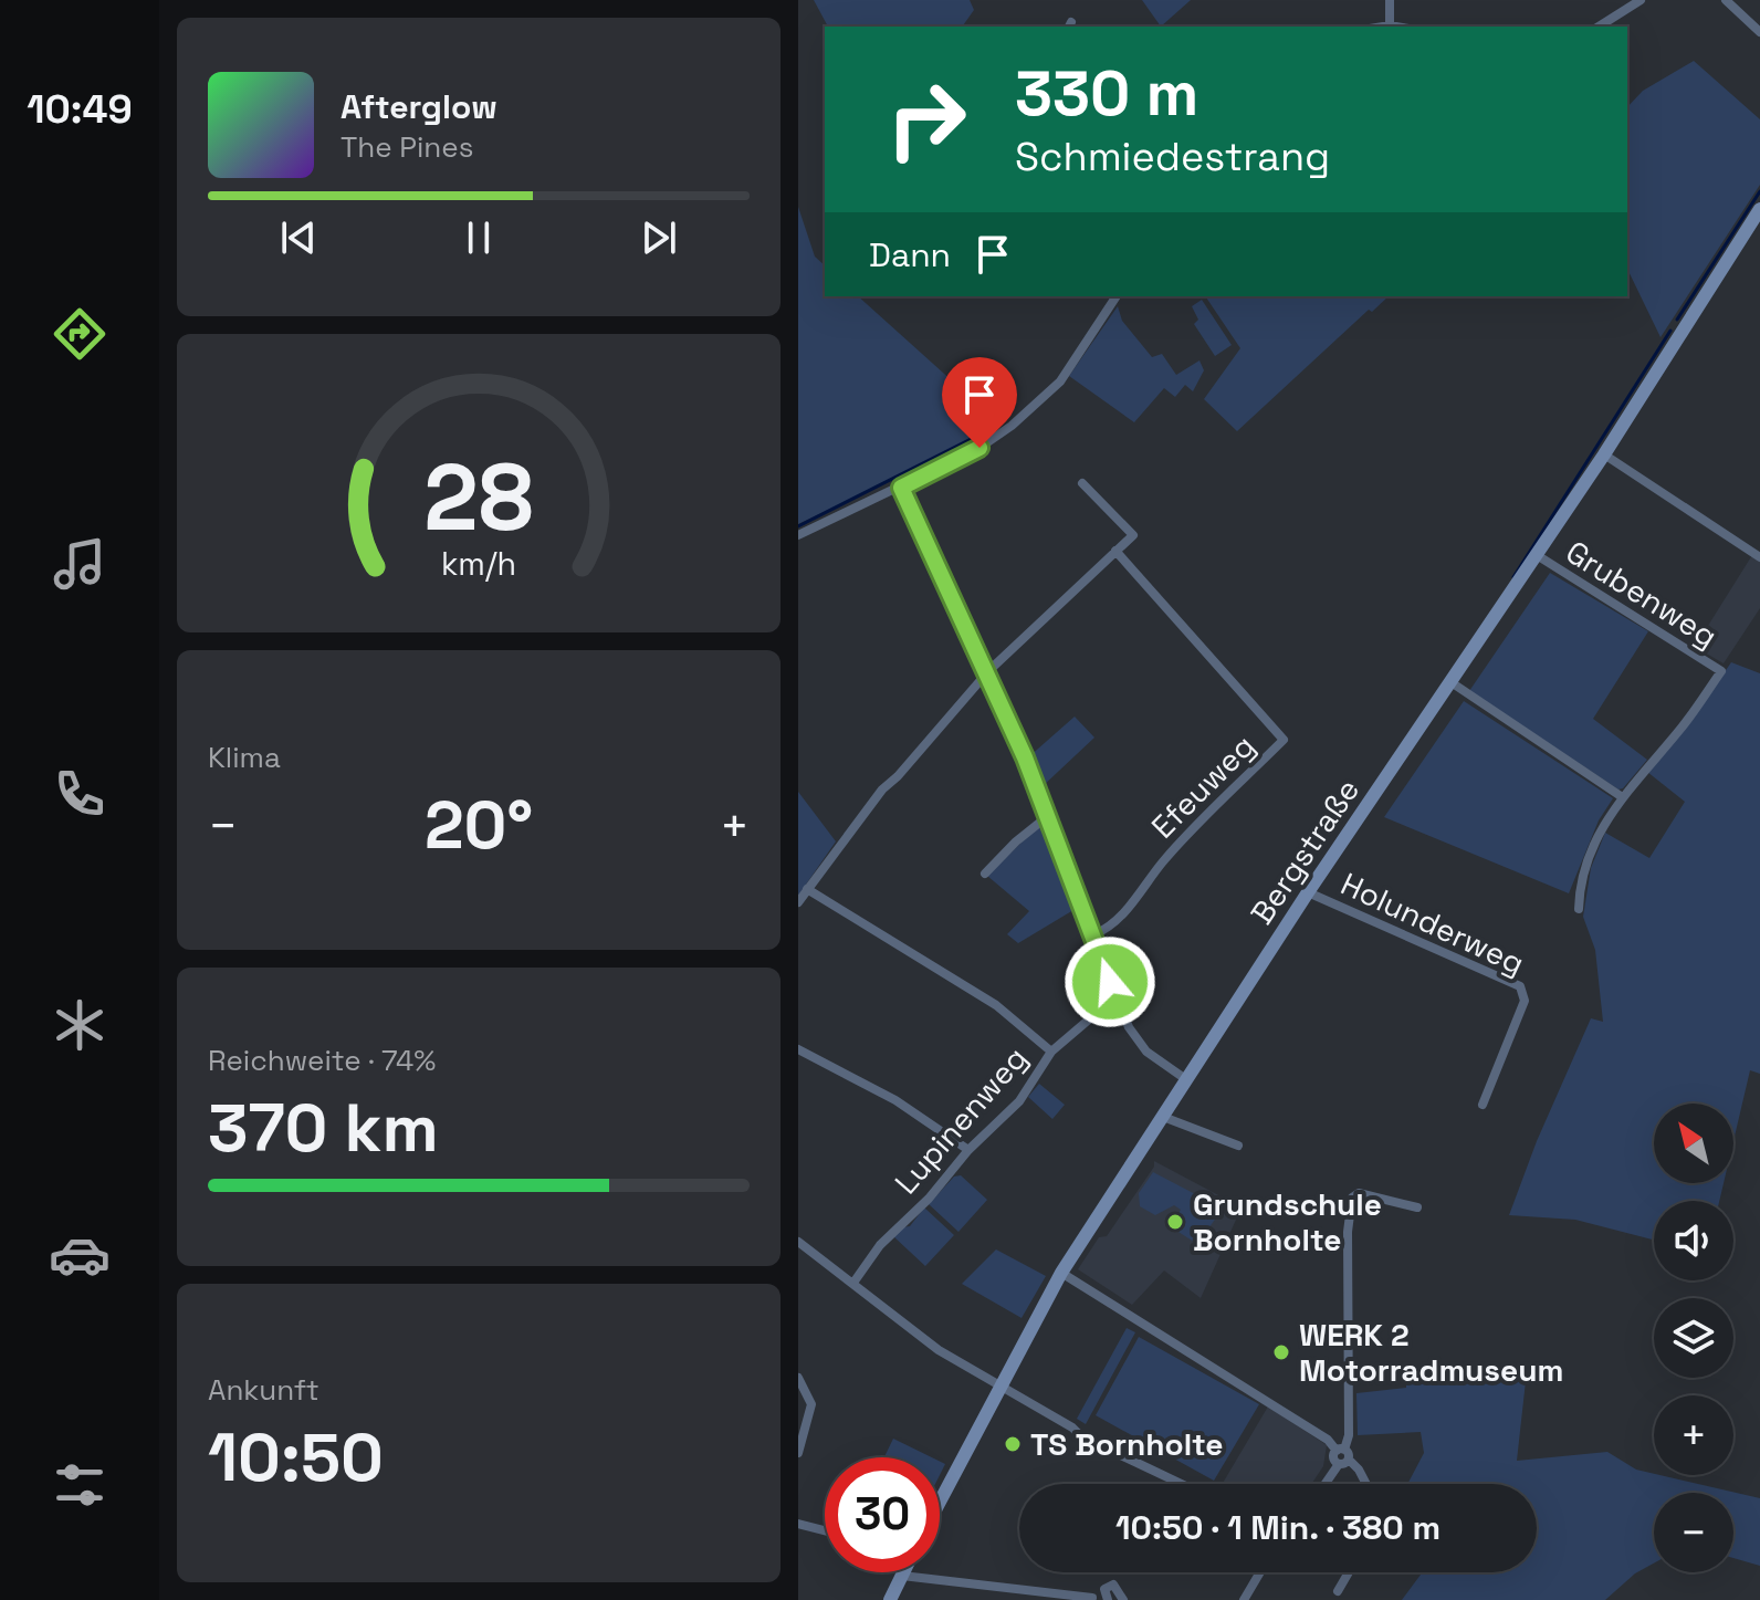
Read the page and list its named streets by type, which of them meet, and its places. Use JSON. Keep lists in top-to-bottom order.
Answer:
{
  "streets": {
    "street": [
      "Grubenweg",
      "Efeuweg",
      "Bergstraße",
      "Holunderweg",
      "Lupinenweg"
    ]
  },
  "crossings": [
    ["Grubenweg", "Bergstraße"],
    ["Bergstraße", "Holunderweg"]
  ],
  "places": ["Grundschule Bornholte", "WERK 2 Motorradmuseum", "TS Bornholte"],
  "north": "top left",
  "page": {
    "tabs": "10:49",
    "turn": ["330 m", "Schmiedestrang"],
    "song": ["Afterglow", "The Pines"],
    "then": "Dann",
    "tile": [
      "Klima",
      ["Reichweite · 74%", "370 km"],
      ["Ankunft", "10:50"]
    ],
    "heat": ["−", "20°", "+"],
    "map_buttons": ["+", "−"],
    "limit": "30",
    "trip": "10:50 · 1 Min. · 380 m",
    "gauge": ["28", "km/h"]
  }
}
